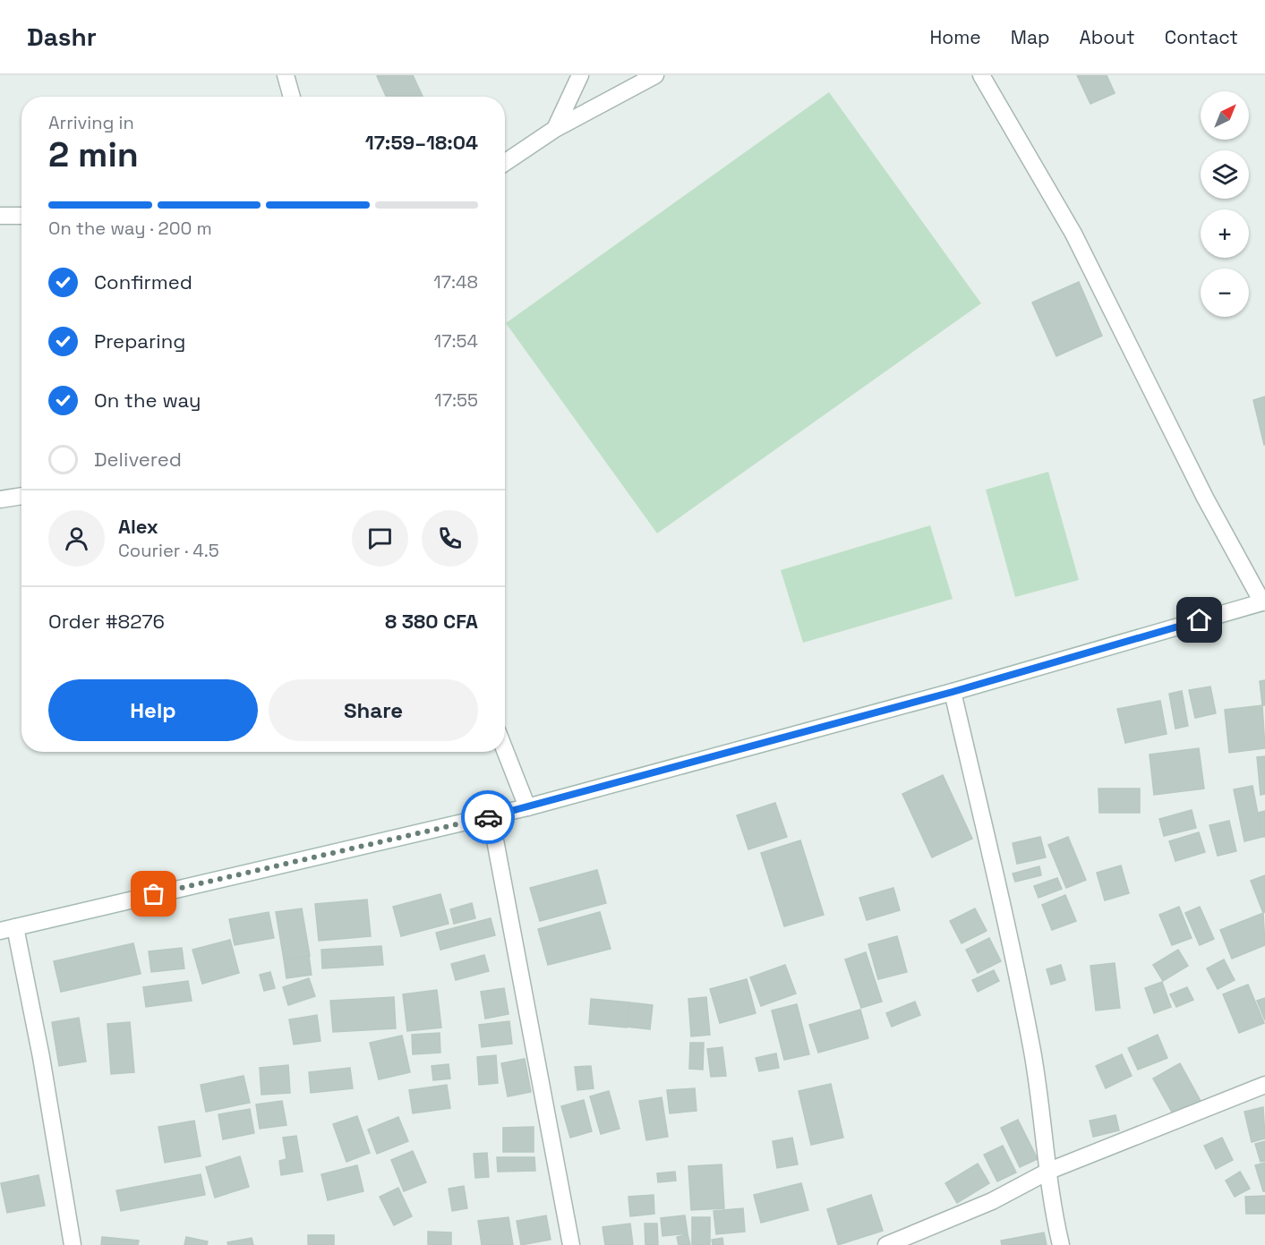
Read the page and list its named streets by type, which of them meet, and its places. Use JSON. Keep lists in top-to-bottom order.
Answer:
{
  "north": "top right",
  "page": {
    "header": "Dashr",
    "nav": [
      "Home",
      "Map",
      "About",
      "Contact"
    ],
    "map_buttons": ["+", "−"],
    "heading": ["2 min", "Arriving in", "17:59–18:04"],
    "panel": [
      "Alex",
      "Courier · 4.5",
      "Order #8276",
      "8 380 CFA"
    ],
    "bar": "On the way · 200 m",
    "list": [
      ["Confirmed", "17:48"],
      ["Preparing", "17:54"],
      ["On the way", "17:55"],
      "Delivered"
    ],
    "buttons": ["Help", "Share"]
  }
}
